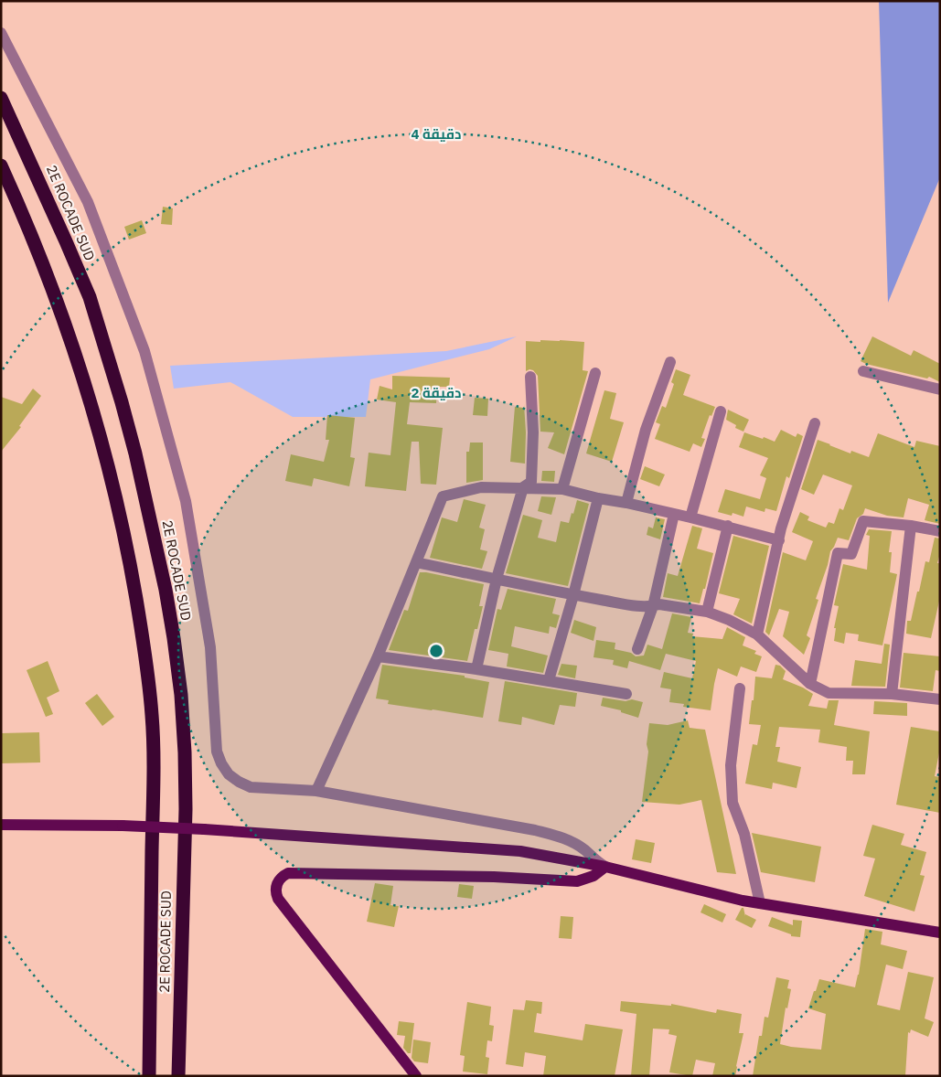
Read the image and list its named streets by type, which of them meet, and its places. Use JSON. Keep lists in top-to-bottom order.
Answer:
{
  "streets": {
    "highway": ["2E ROCADE SUD"]
  },
  "rings": ["4 دقيقة", "2 دقيقة"]
}
